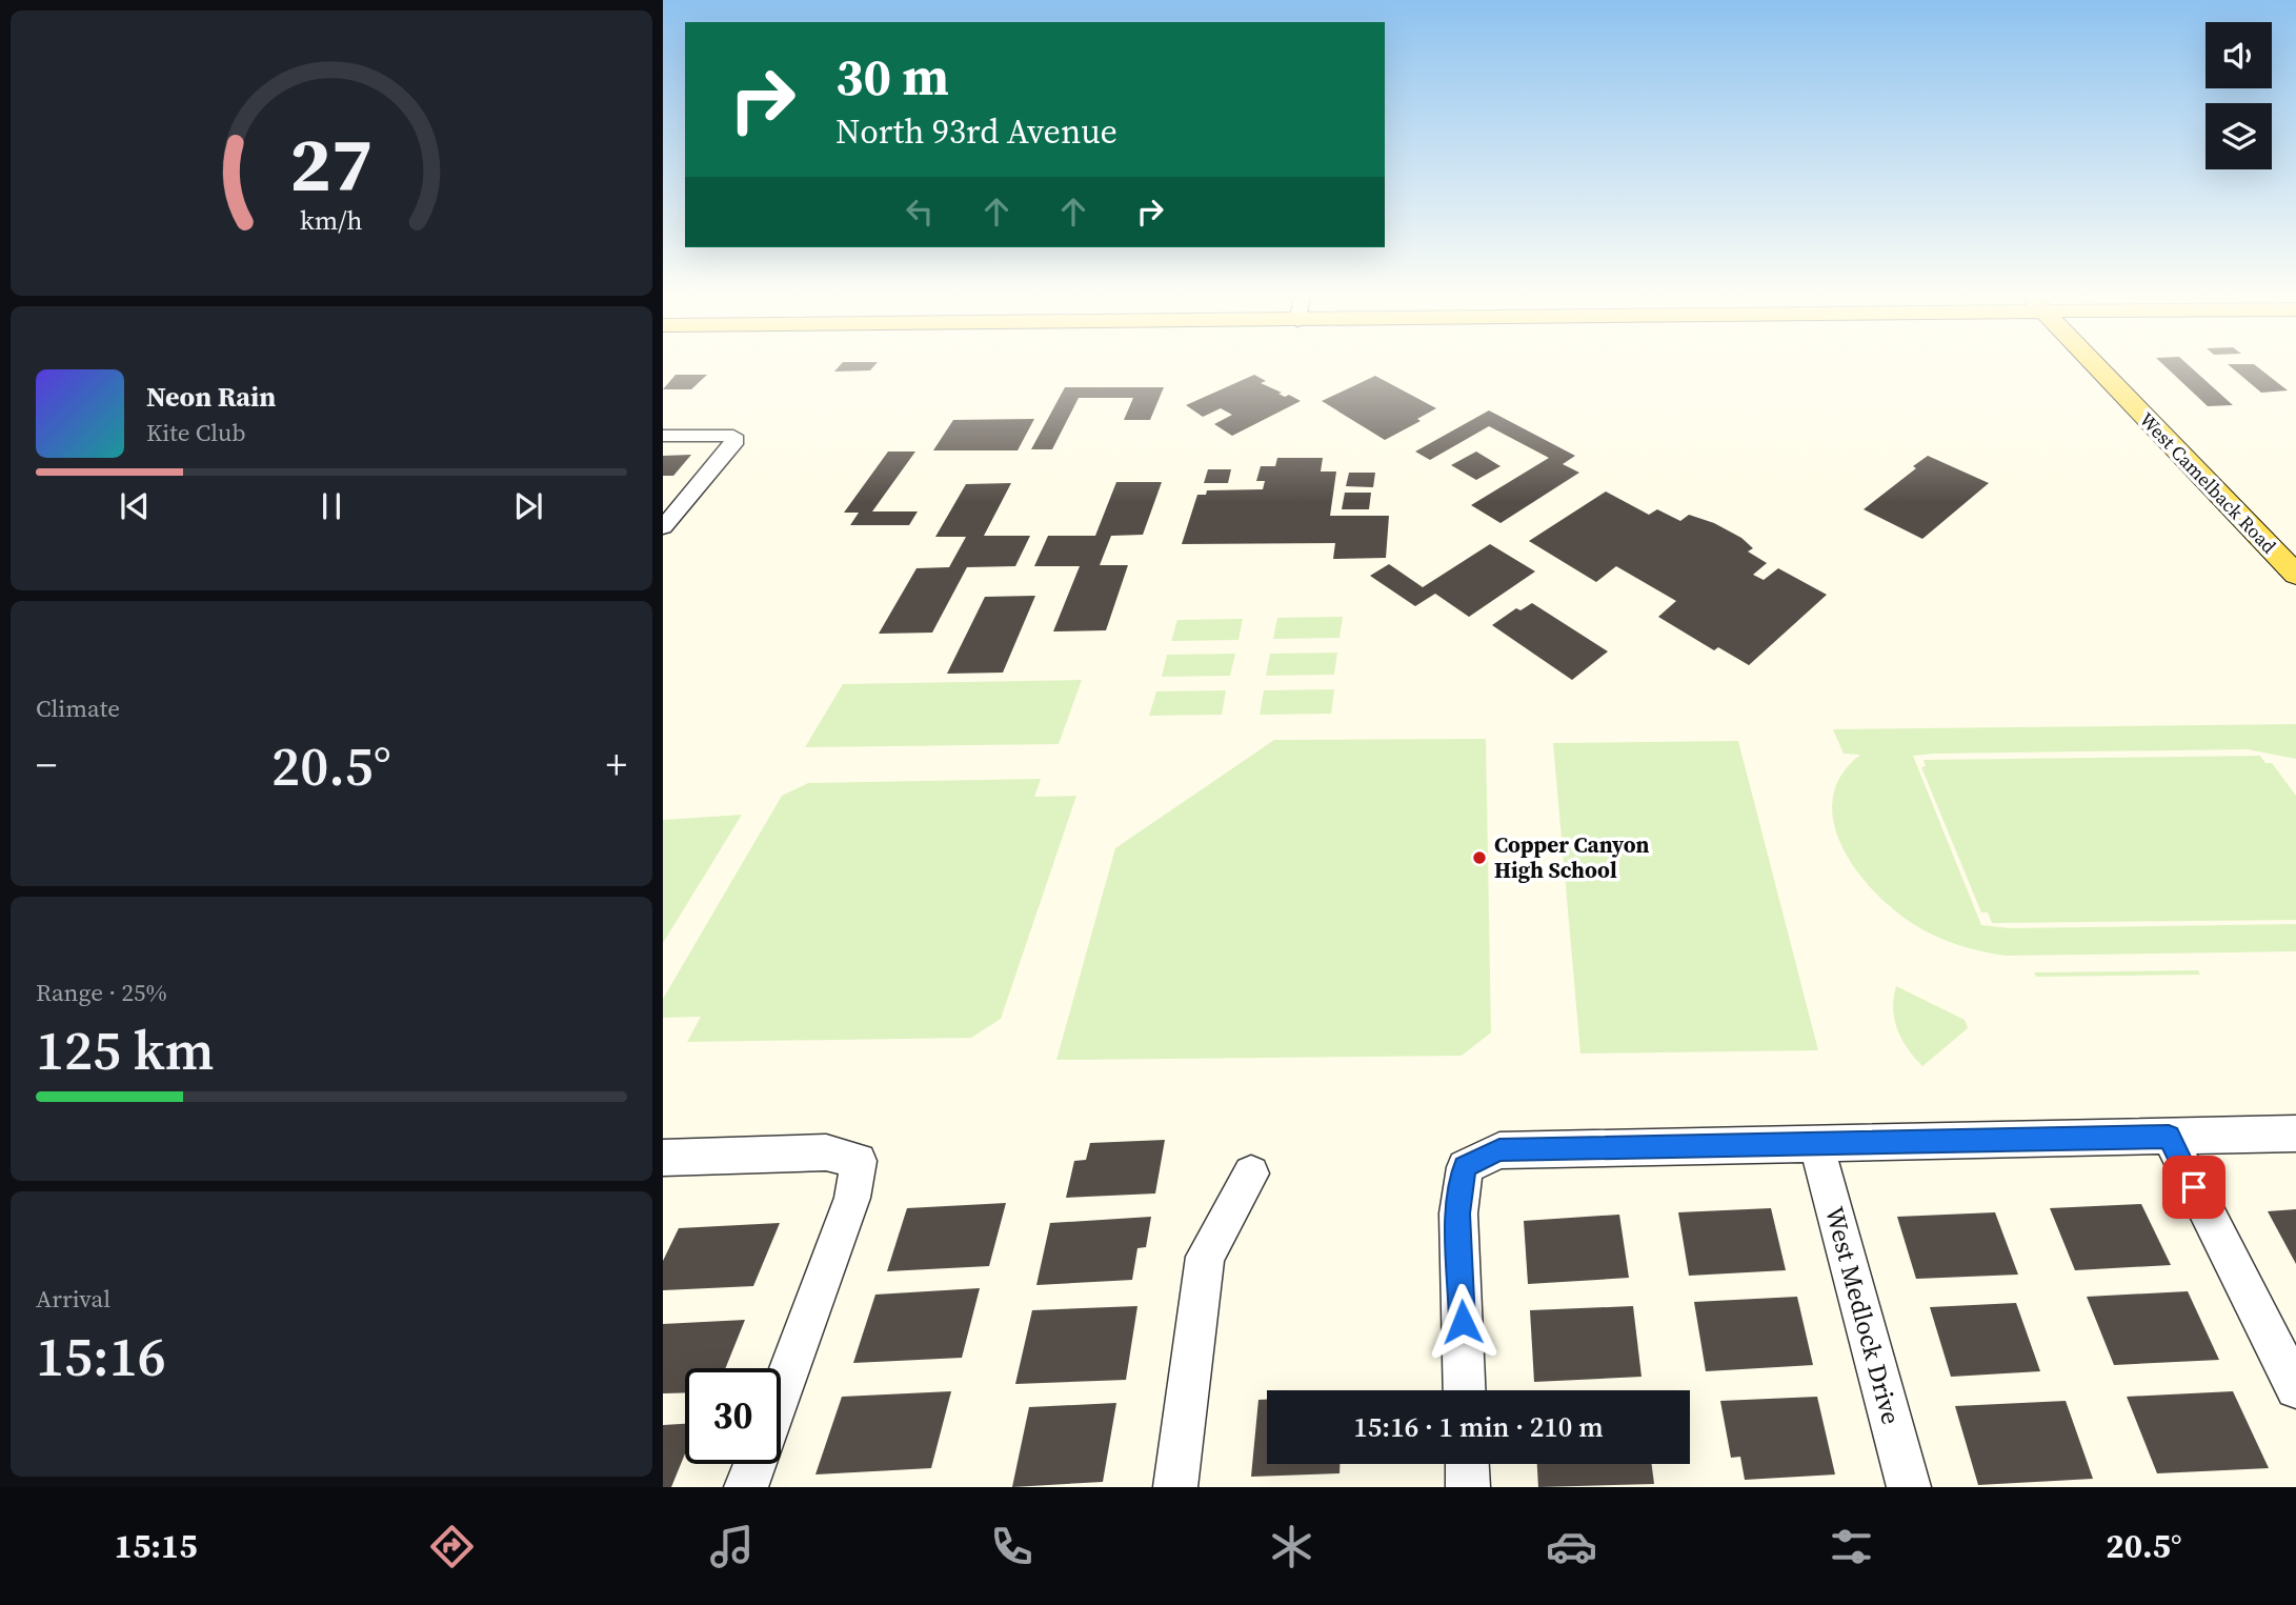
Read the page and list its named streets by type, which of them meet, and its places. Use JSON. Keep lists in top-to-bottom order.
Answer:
{
  "streets": {
    "main road": ["West Camelback Road"],
    "street": ["West Medlock Drive"]
  },
  "places": ["Copper Canyon High School"],
  "page": {
    "turn": ["30 m", "North 93rd Avenue"],
    "song": ["Neon Rain", "Kite Club"],
    "tile": [
      "Climate",
      ["Range · 25%", "125 km"],
      ["Arrival", "15:16"]
    ],
    "heat": ["−", "20.5°", "+"],
    "limit": "30",
    "trip": "15:16 · 1 min · 210 m",
    "tabs": ["15:15", "20.5°"],
    "gauge": ["27", "km/h"]
  }
}
